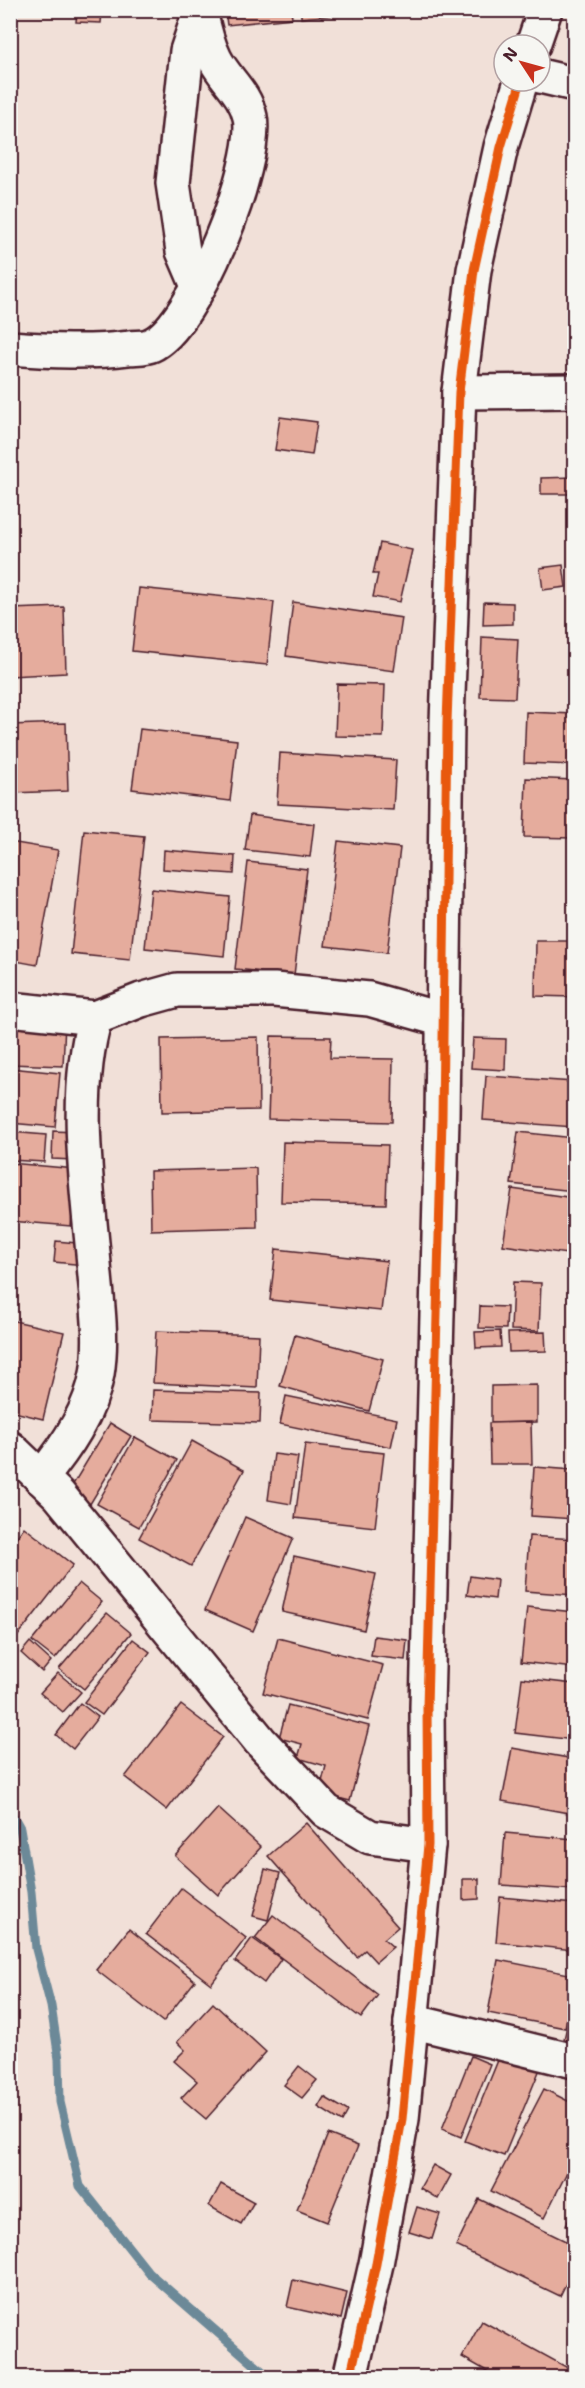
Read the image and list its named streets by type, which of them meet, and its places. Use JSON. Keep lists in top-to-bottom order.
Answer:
{
  "north": "top left"
}
